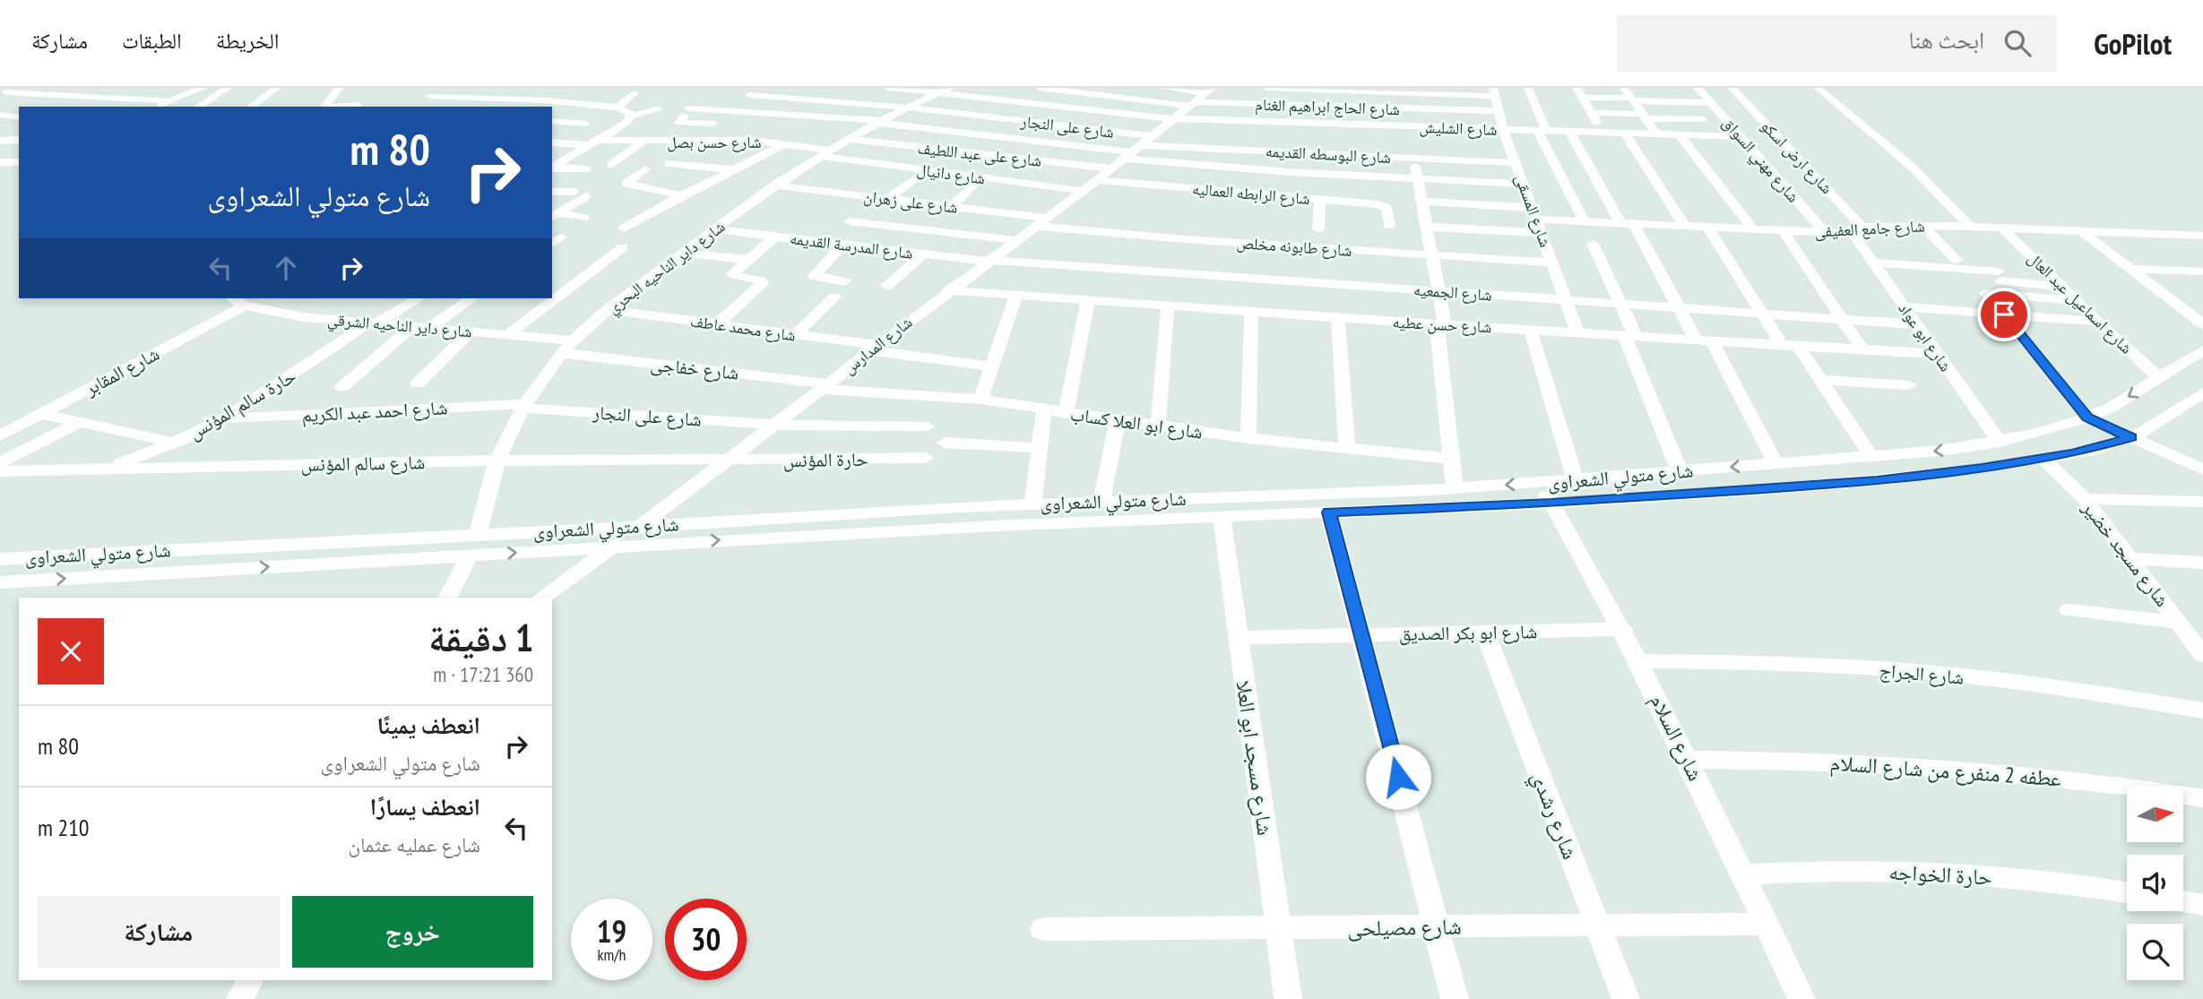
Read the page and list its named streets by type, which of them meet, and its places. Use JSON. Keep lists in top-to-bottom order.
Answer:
{
  "streets": {
    "street": [
      "شارع الحاج ابراهيم الغنام",
      "شارع على النجار",
      "شارع الشليش",
      "شارع حسن بصل",
      "شارع على عبد اللطيف",
      "شارع البوسطه القديمه",
      "شارع ارض اسكو",
      "شارع مهني السواق",
      "شارع دانيال",
      "شارع الرابطه العماليه",
      "شارع على زهران",
      "شارع المسقى",
      "شارع جامع العفيفى",
      "شارع المدرسة القديمه",
      "شارع طابونه مخلص",
      "شارع داير الناحيه البحري",
      "شارع الجمعيه",
      "شارع اسماعيل عبد العال",
      "شارع حسن عطيه",
      "شارع داير الناحيه الشرقي",
      "شارع محمد عاطف",
      "شارع ابو عواد",
      "شارع المدارس",
      "شارع خفاجى",
      "شارع المقابر",
      "حارة سالم المؤنس",
      "شارع احمد عبد الكريم",
      "شارع ابو العلا كساب",
      "حارة المؤنس",
      "شارع سالم المؤنس",
      "شارع متولي الشعراوى",
      "شارع مسجد خضير",
      "شارع ابو بكر الصديق",
      "شارع الجراج",
      "شارع السلام",
      "شارع مسجد ابو العلا",
      "عطفه 2 منفرع من شارع السلام",
      "شارع رشدي",
      "حارة الخواجه",
      "شارع مصيلحى"
    ]
  },
  "crossings": [
    ["شارع الحاج ابراهيم الغنام", "شارع المسقى"],
    ["شارع الحاج ابراهيم الغنام", "شارع المدارس"],
    ["شارع على النجار", "شارع البوسطه القديمه"],
    ["شارع على النجار", "شارع داير الناحيه البحري"],
    ["شارع على النجار", "شارع المدارس"],
    ["شارع على النجار", "شارع احمد عبد الكريم"],
    ["شارع الشليش", "شارع مهني السواق"],
    ["شارع الشليش", "شارع المسقى"],
    ["شارع الشليش", "شارع داير الناحيه البحري"],
    ["شارع الشليش", "شارع المدارس"],
    ["شارع حسن بصل", "شارع دانيال"],
    ["شارع حسن بصل", "شارع داير الناحيه البحري"],
    ["شارع على عبد اللطيف", "شارع داير الناحيه البحري"],
    ["شارع على عبد اللطيف", "شارع المدارس"],
    ["شارع البوسطه القديمه", "شارع المسقى"],
    ["شارع البوسطه القديمه", "شارع المدارس"],
    ["شارع ارض اسكو", "شارع جامع العفيفى"],
    ["شارع ارض اسكو", "شارع ابو عواد"],
    ["شارع مهني السواق", "شارع جامع العفيفى"],
    ["شارع دانيال", "شارع داير الناحيه البحري"],
    ["شارع دانيال", "شارع المدارس"],
    ["شارع الرابطه العماليه", "شارع المدارس"],
    ["شارع على زهران", "شارع طابونه مخلص"],
    ["شارع على زهران", "شارع داير الناحيه البحري"],
    ["شارع على زهران", "شارع المدارس"],
    ["شارع المسقى", "شارع جامع العفيفى"],
    ["شارع المسقى", "شارع طابونه مخلص"],
    ["شارع المسقى", "شارع الجمعيه"],
    ["شارع المسقى", "شارع حسن عطيه"],
    ["شارع جامع العفيفى", "شارع اسماعيل عبد العال"],
    ["شارع جامع العفيفى", "شارع ابو عواد"],
    ["شارع المدرسة القديمه", "شارع داير الناحيه البحري"],
    ["شارع المدرسة القديمه", "شارع الجمعيه"],
    ["شارع المدرسة القديمه", "شارع المدارس"],
    ["شارع طابونه مخلص", "شارع المدارس"],
    ["شارع داير الناحيه البحري", "شارع داير الناحيه الشرقي"],
    ["شارع داير الناحيه البحري", "شارع محمد عاطف"],
    ["شارع داير الناحيه البحري", "شارع خفاجى"],
    ["شارع داير الناحيه البحري", "شارع احمد عبد الكريم"],
    ["شارع داير الناحيه البحري", "شارع سالم المؤنس"],
    ["شارع داير الناحيه البحري", "شارع متولي الشعراوى"],
    ["شارع الجمعيه", "شارع ابو عواد"],
    ["شارع الجمعيه", "شارع المدارس"],
    ["شارع اسماعيل عبد العال", "شارع متولي الشعراوى"],
    ["شارع حسن عطيه", "شارع ابو عواد"],
    ["شارع حسن عطيه", "شارع المدارس"],
    ["شارع داير الناحيه الشرقي", "شارع المقابر"],
    ["شارع داير الناحيه الشرقي", "حارة سالم المؤنس"],
    ["شارع محمد عاطف", "شارع المدارس"],
    ["شارع ابو عواد", "شارع متولي الشعراوى"],
    ["شارع المدارس", "شارع خفاجى"],
    ["شارع المدارس", "شارع ابو العلا كساب"],
    ["شارع المدارس", "حارة المؤنس"],
    ["شارع المدارس", "شارع سالم المؤنس"],
    ["شارع المدارس", "شارع متولي الشعراوى"],
    ["شارع خفاجى", "شارع ابو العلا كساب"],
    ["حارة سالم المؤنس", "شارع احمد عبد الكريم"],
    ["حارة سالم المؤنس", "شارع سالم المؤنس"],
    ["حارة المؤنس", "شارع سالم المؤنس"],
    ["شارع متولي الشعراوى", "شارع مسجد خضير"],
    ["شارع متولي الشعراوى", "شارع السلام"],
    ["شارع متولي الشعراوى", "شارع مسجد ابو العلا"],
    ["شارع ابو بكر الصديق", "شارع السلام"],
    ["شارع ابو بكر الصديق", "شارع مسجد ابو العلا"],
    ["شارع ابو بكر الصديق", "شارع رشدي"],
    ["شارع الجراج", "شارع السلام"],
    ["شارع السلام", "عطفه 2 منفرع من شارع السلام"],
    ["شارع السلام", "حارة الخواجه"],
    ["شارع السلام", "شارع مصيلحى"],
    ["شارع مسجد ابو العلا", "شارع مصيلحى"],
    ["شارع رشدي", "شارع مصيلحى"]
  ],
  "north": "right",
  "page": {
    "header": "GoPilot",
    "search": "ابحث هنا",
    "nav": ["الخريطة", "الطبقات", "مشاركة"],
    "turn": ["80 m", "شارع متولي الشعراوى"],
    "heading": ["1 دقيقة", "360 m · 17:21"],
    "list": [
      {
        "name": "انعطف يمينًا",
        "note": "شارع متولي الشعراوى",
        "value": "80 m"
      },
      {
        "name": "انعطف يسارًا",
        "note": "شارع عمليه عثمان",
        "value": "210 m"
      }
    ],
    "buttons": ["خروج", "مشاركة"],
    "speed": "19 km/h",
    "limit": "30"
  }
}
